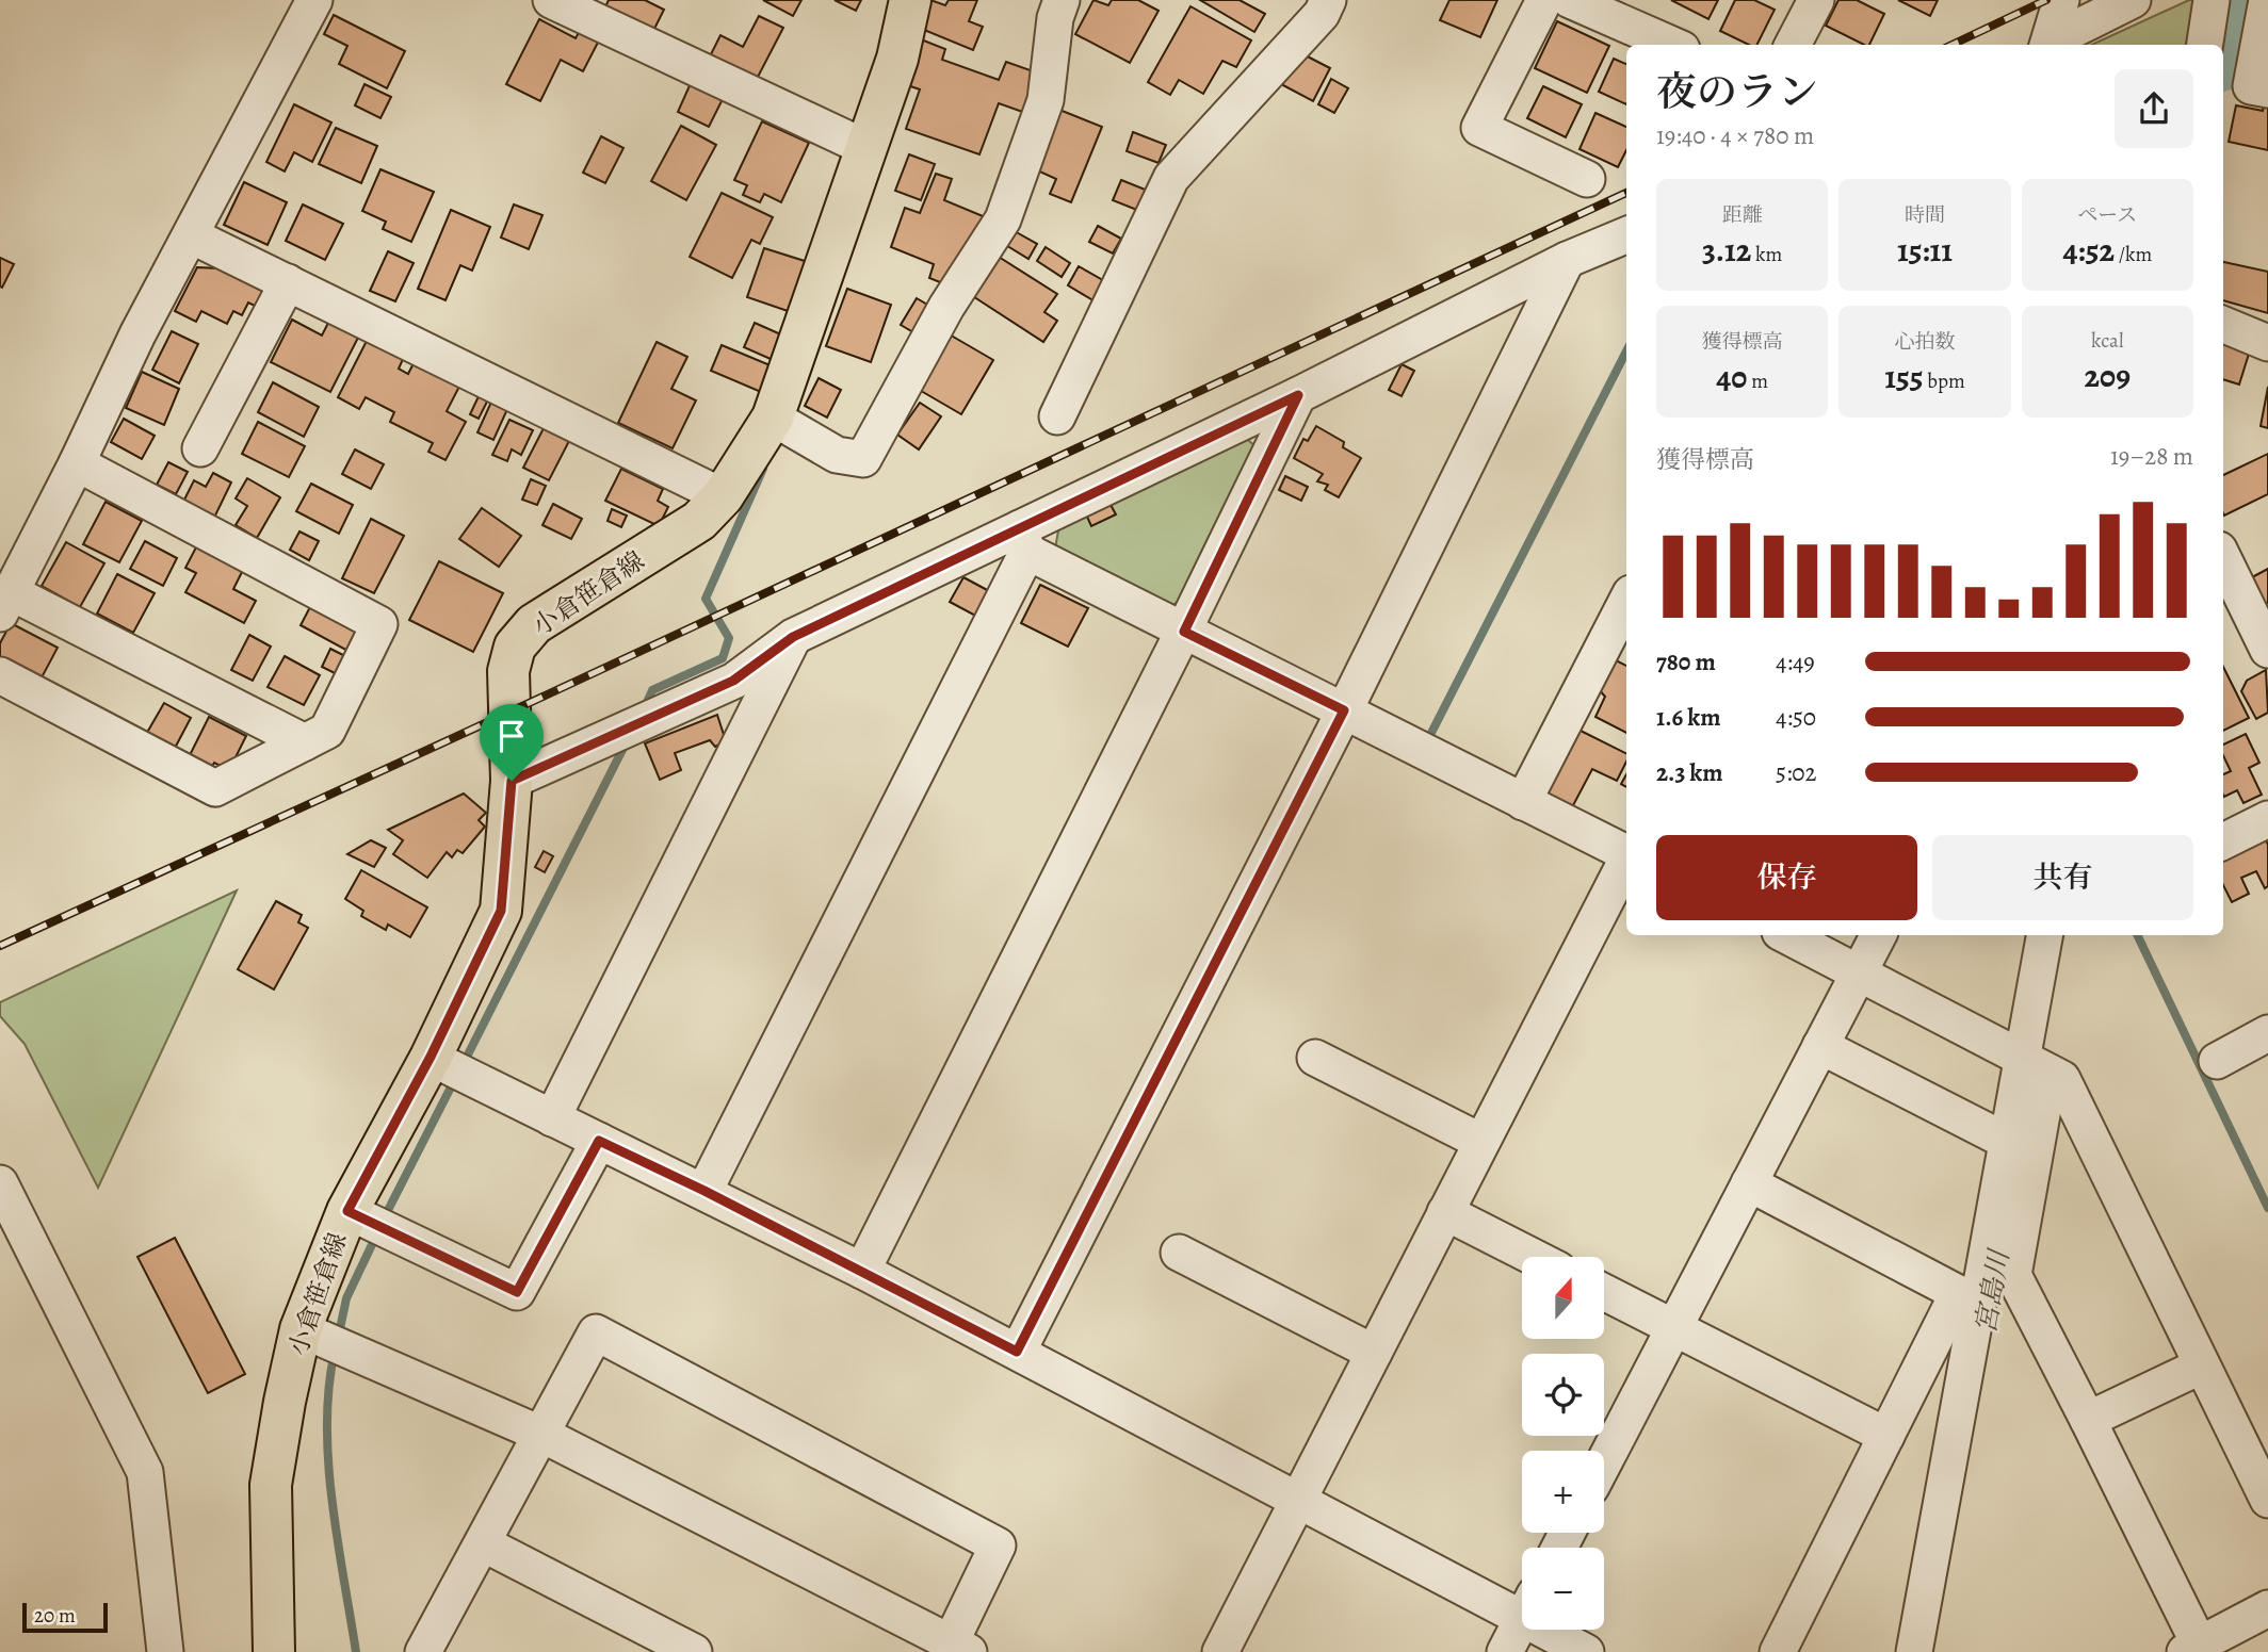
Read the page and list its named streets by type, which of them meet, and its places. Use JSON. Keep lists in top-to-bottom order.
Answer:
{
  "streets": {
    "main road": ["小倉笹倉線"]
  },
  "water": ["宮島川"],
  "scale_bar": "20 m",
  "north": "top",
  "page": {
    "heading": ["夜のラン", "19:40 · 4 × 780 m"],
    "stats": [
      ["距離", "3.12 km"],
      ["時間", "15:11"],
      ["ペース", "4:52 /km"],
      ["獲得標高", "40 m"],
      ["心拍数", "155 bpm"],
      ["kcal", "209"]
    ],
    "chart": ["獲得標高", "19–28 m"],
    "list": [
      {
        "name": "780 m",
        "note": "4:49"
      },
      {
        "name": "1.6 km",
        "note": "4:50"
      },
      {
        "name": "2.3 km",
        "note": "5:02"
      }
    ],
    "buttons": ["保存", "共有"],
    "map_buttons": ["+", "−"],
    "scale": "20 m"
  }
}
